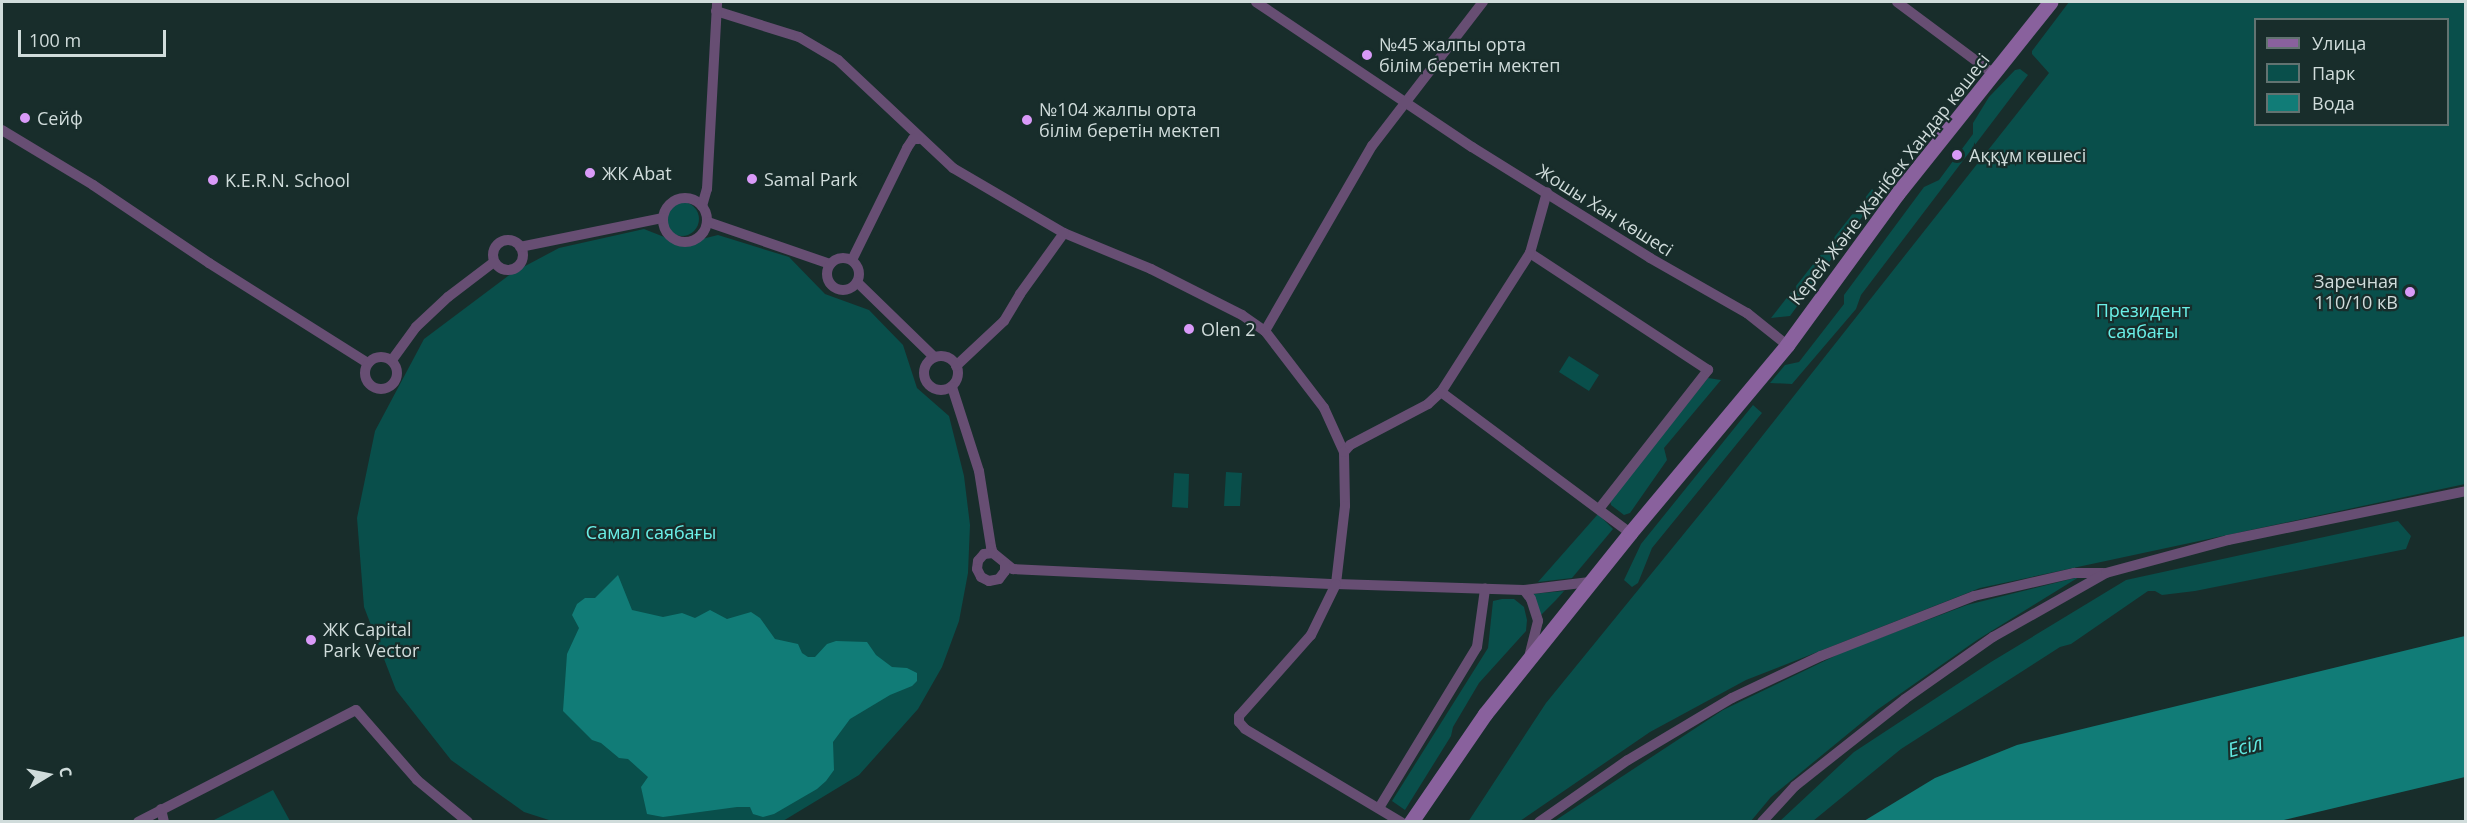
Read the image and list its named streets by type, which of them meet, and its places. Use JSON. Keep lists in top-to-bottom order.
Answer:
{
  "streets": {
    "main road": ["Керей Және Жәнібек Хандар көшесі"],
    "street": ["Жошы Хан көшесі"]
  },
  "crossings": [
    ["Керей Және Жәнібек Хандар көшесі", "Жошы Хан көшесі"]
  ],
  "water": ["Есіл"],
  "parks": ["Президент саябағы", "Самал саябағы"],
  "places": [
    "№45 жалпы орта білім беретін мектеп",
    "Сейф",
    "№104 жалпы орта білім беретін мектеп",
    "Аққұм көшесі",
    "ЖК Abat",
    "Samal Park",
    "K.E.R.N. School",
    "Заречная 110/10 кВ",
    "Olen 2",
    "ЖК Capital Park Vector"
  ],
  "legend": ["Улица", "Парк", "Вода"],
  "scale_bar": "100 m",
  "north": "right"
}
